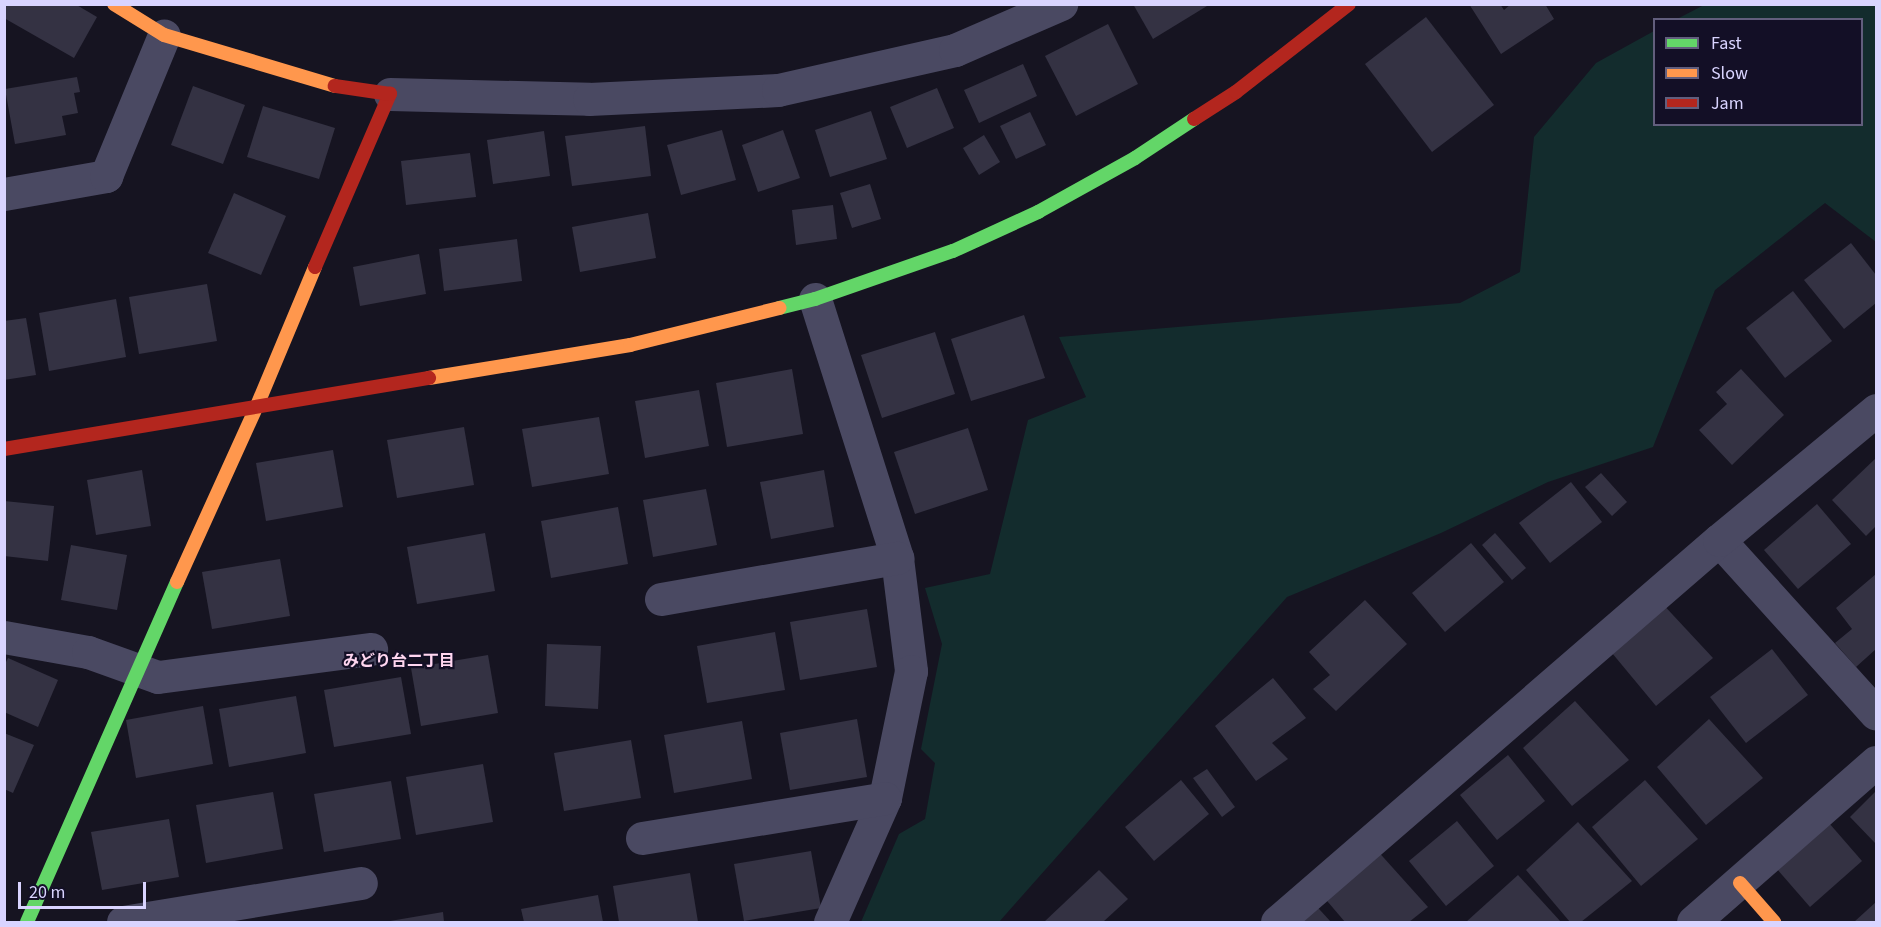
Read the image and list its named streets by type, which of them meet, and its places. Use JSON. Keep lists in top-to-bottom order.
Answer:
{
  "districts": ["みどり台二丁目"],
  "legend": ["Fast", "Slow", "Jam"],
  "scale_bar": "20 m"
}
